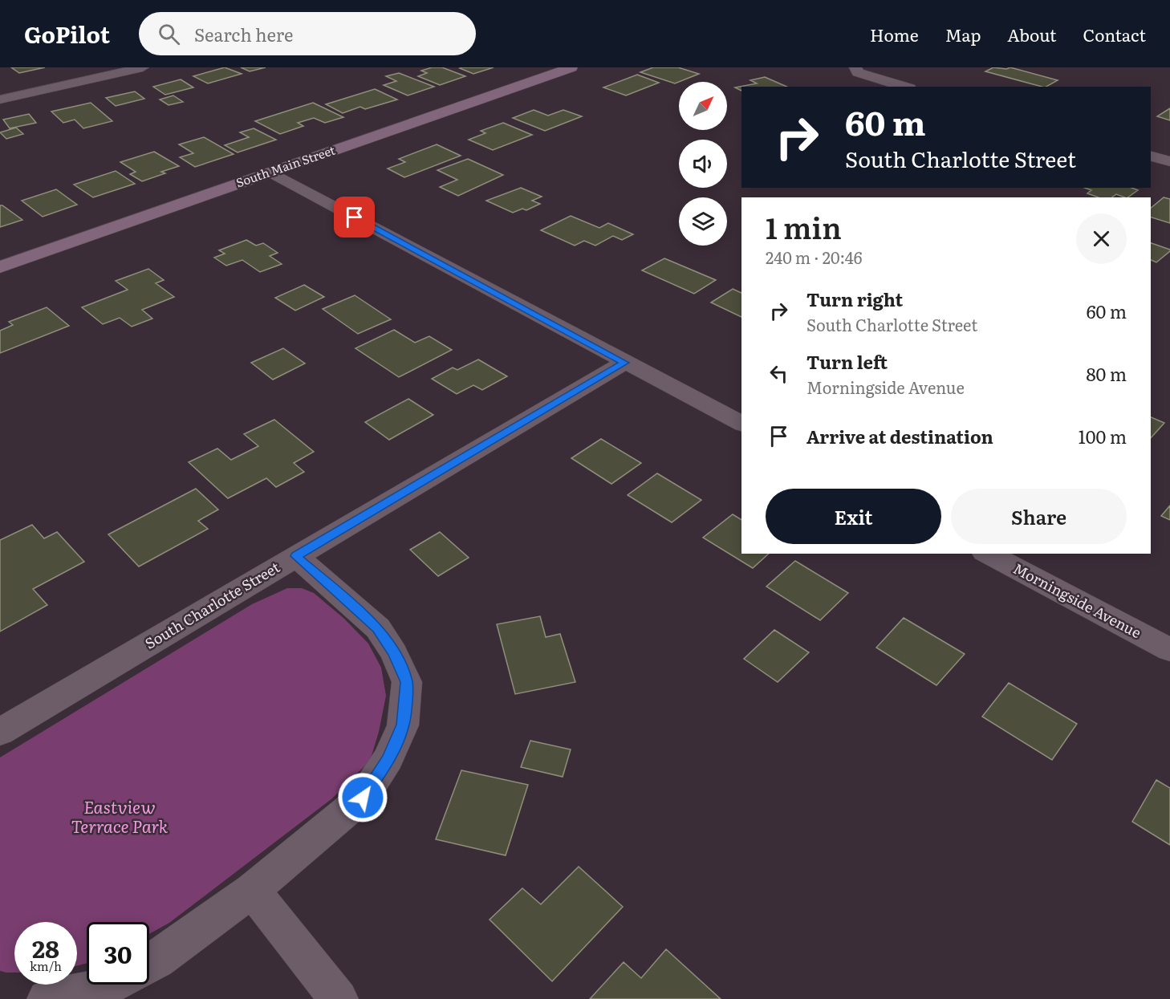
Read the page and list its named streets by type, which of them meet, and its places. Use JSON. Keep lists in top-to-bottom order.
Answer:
{
  "streets": {
    "main road": ["South Main Street"],
    "street": ["Morningside Avenue", "South Charlotte Street"]
  },
  "parks": ["Eastview Terrace Park"],
  "north": "top right",
  "page": {
    "header": "GoPilot",
    "search": "Search here",
    "nav": [
      "Home",
      "Map",
      "About",
      "Contact"
    ],
    "turn": ["60 m", "South Charlotte Street"],
    "heading": ["1 min", "240 m · 20:46"],
    "list": [
      {
        "name": "Turn right",
        "note": "South Charlotte Street",
        "value": "60 m"
      },
      {
        "name": "Turn left",
        "note": "Morningside Avenue",
        "value": "80 m"
      },
      {
        "name": "Arrive at destination",
        "value": "100 m"
      }
    ],
    "buttons": ["Exit", "Share"],
    "speed": "28 km/h",
    "limit": "30"
  }
}
